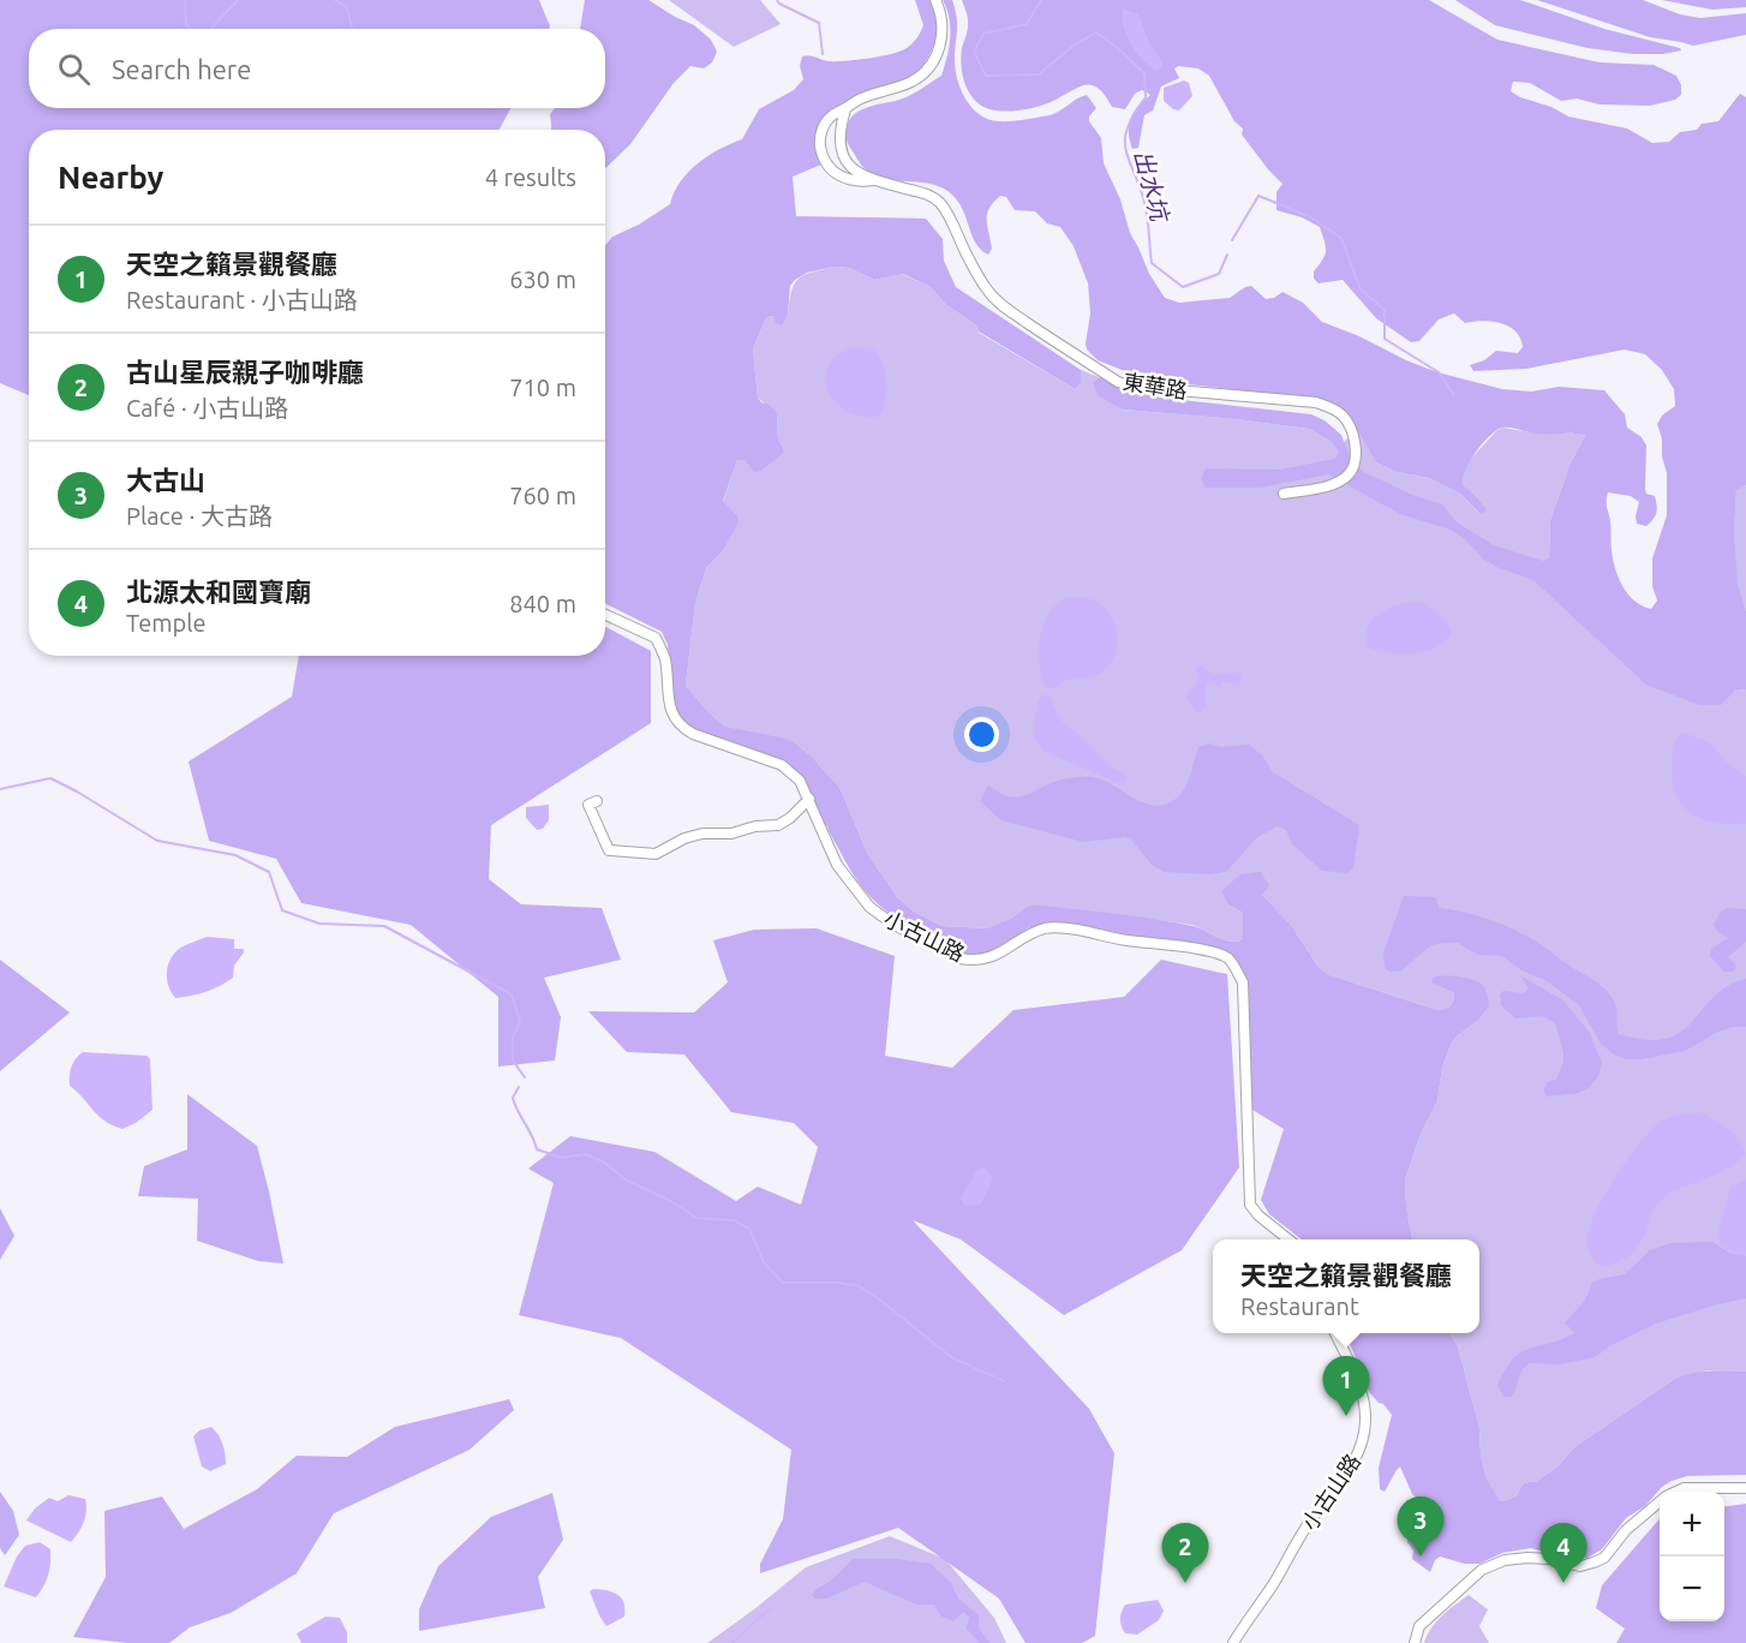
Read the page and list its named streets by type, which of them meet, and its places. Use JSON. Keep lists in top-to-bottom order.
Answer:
{
  "streets": {
    "street": ["東華路", "小古山路"]
  },
  "water": ["出水坑"],
  "page": {
    "search": "Search here",
    "heading": ["Nearby", "4 results"],
    "list": [
      {
        "mark": "1",
        "name": "天空之籟景觀餐廳",
        "note": "Restaurant · 小古山路",
        "value": "630 m"
      },
      {
        "mark": "2",
        "name": "古山星辰親子咖啡廳",
        "note": "Café · 小古山路",
        "value": "710 m"
      },
      {
        "mark": "3",
        "name": "大古山",
        "note": "Place · 大古路",
        "value": "760 m"
      },
      {
        "mark": "4",
        "name": "北源太和國寶廟",
        "note": "Temple",
        "value": "840 m"
      }
    ],
    "popup": ["天空之籟景觀餐廳", "Restaurant"],
    "pins": [
      "1",
      "3",
      "2",
      "4"
    ],
    "map_buttons": ["+", "−"]
  }
}
